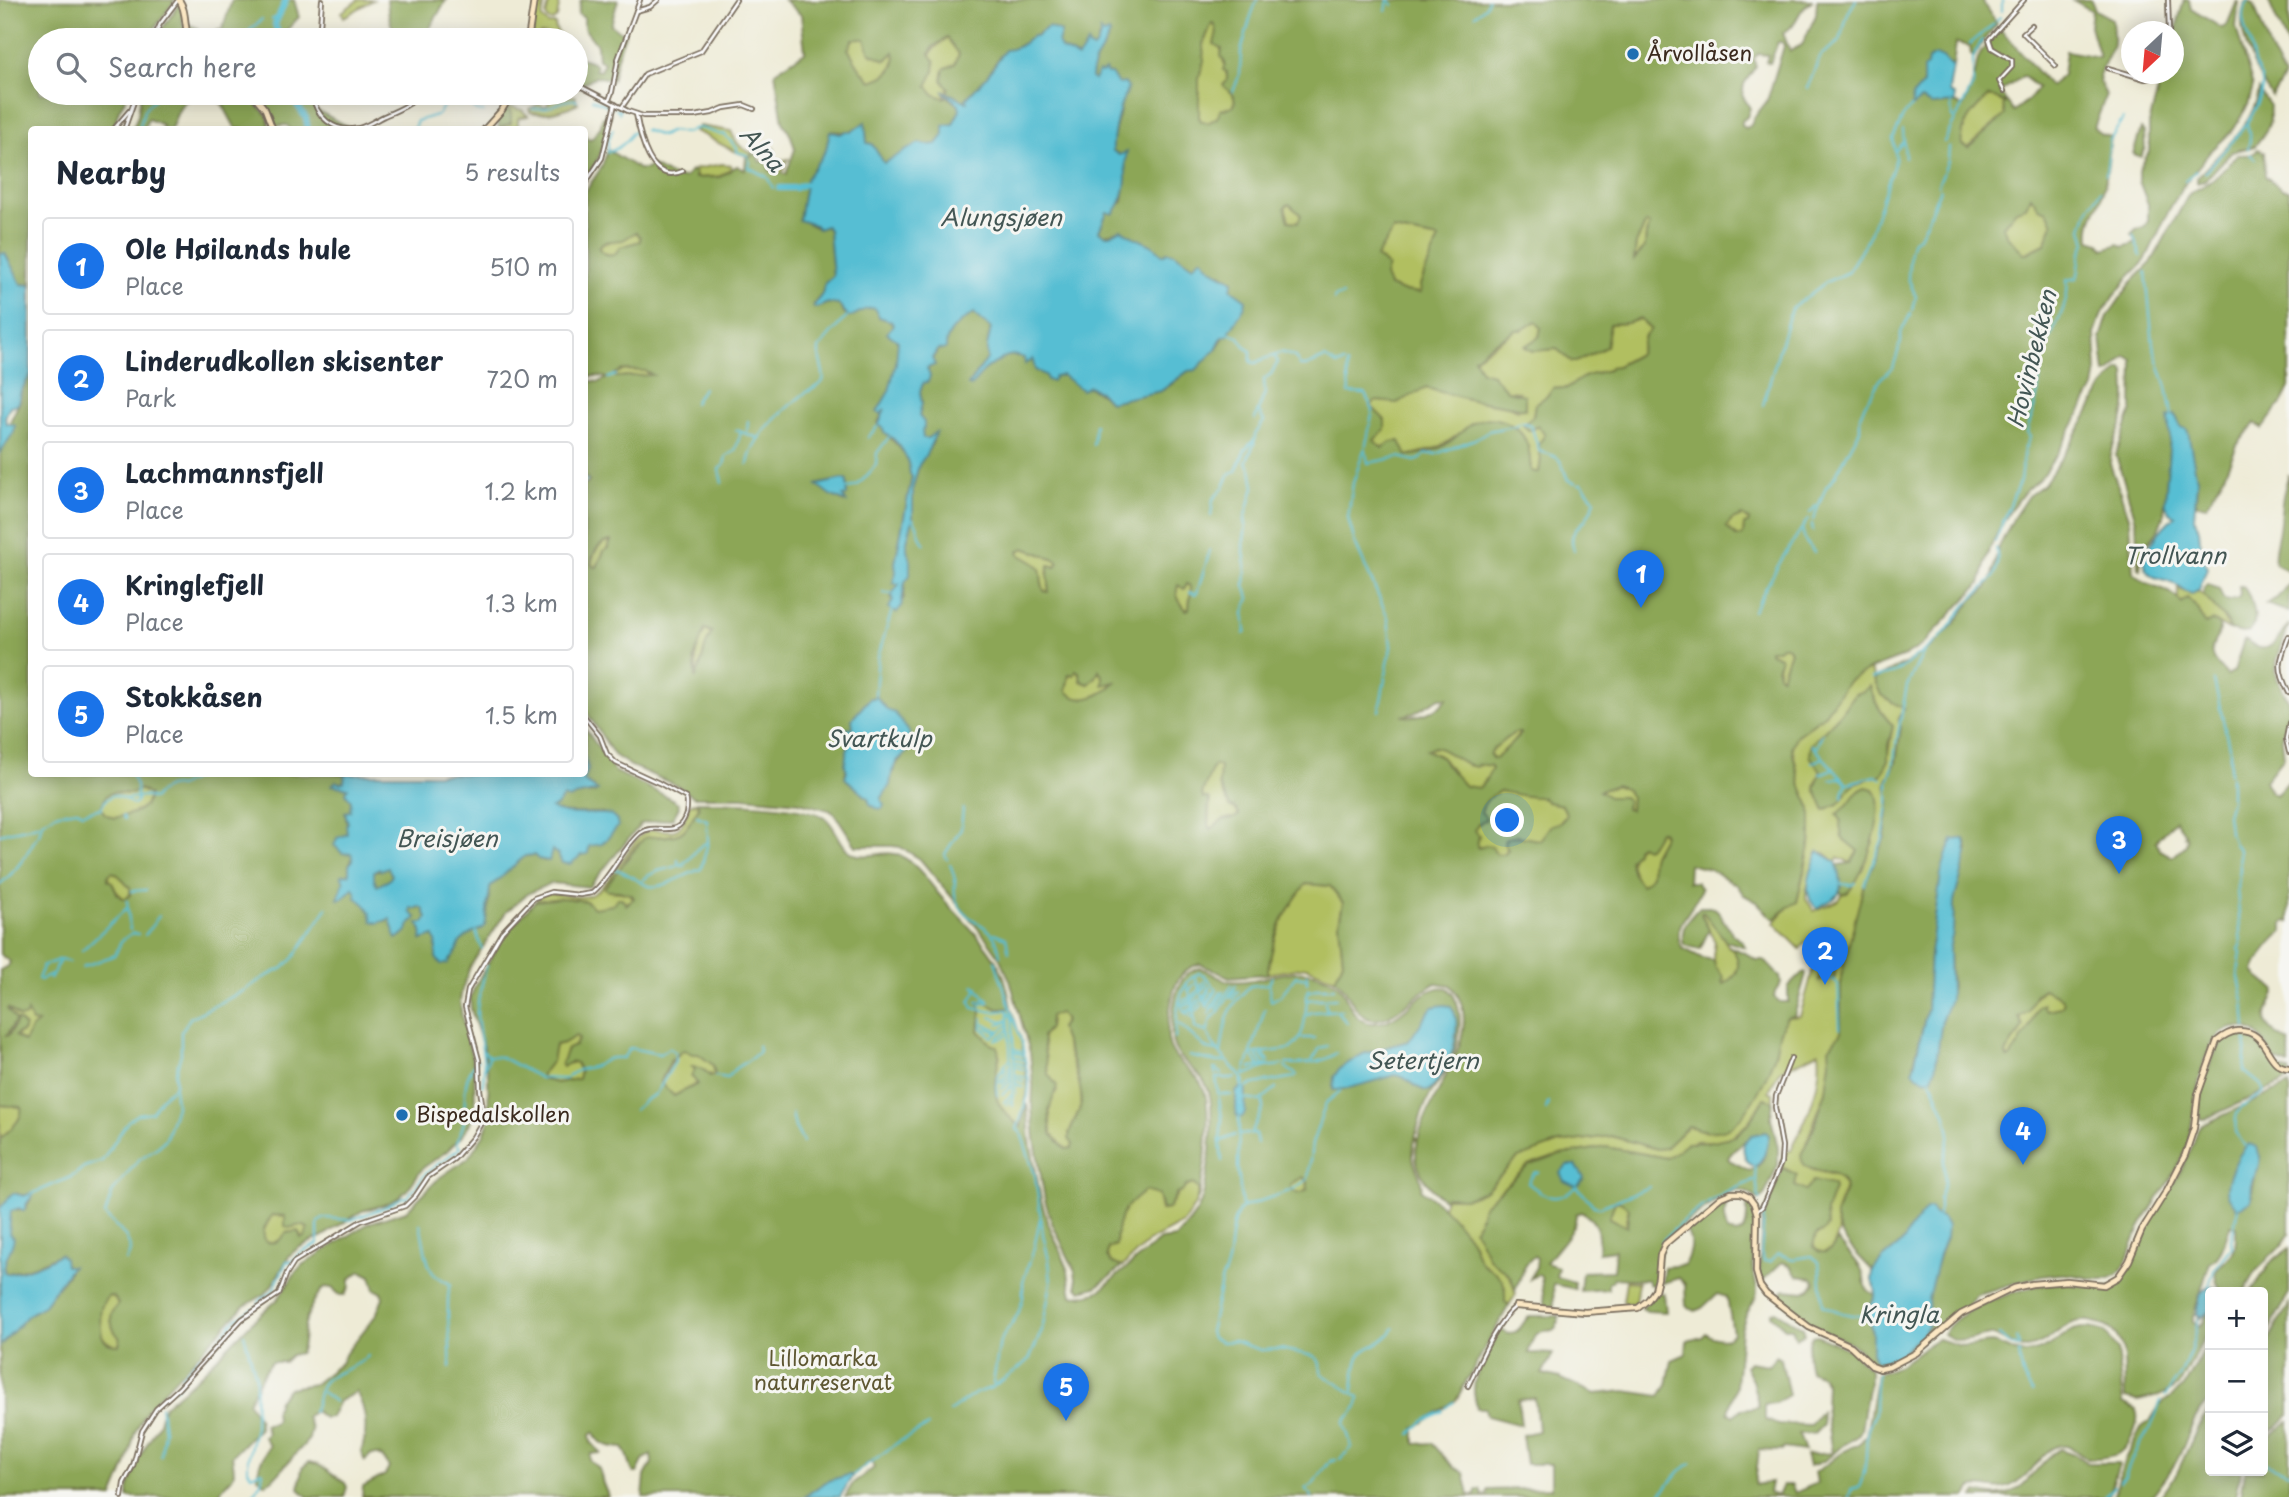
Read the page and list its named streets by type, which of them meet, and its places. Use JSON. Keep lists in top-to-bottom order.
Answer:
{
  "water": [
    "Alna",
    "Alungsjøen",
    "Hovinbekken",
    "Trollvann",
    "Svartkulp",
    "Breisjøen",
    "Setertjern",
    "Kringla"
  ],
  "parks": ["Lillomarka naturreservat"],
  "places": ["Årvollåsen", "Bispedalskollen"],
  "north": "bottom left",
  "page": {
    "search": "Search here",
    "heading": ["Nearby", "5 results"],
    "list": [
      {
        "mark": "1",
        "name": "Ole Høilands hule",
        "note": "Place",
        "value": "510 m"
      },
      {
        "mark": "2",
        "name": "Linderudkollen skisenter",
        "note": "Park",
        "value": "720 m"
      },
      {
        "mark": "3",
        "name": "Lachmannsfjell",
        "note": "Place",
        "value": "1.2 km"
      },
      {
        "mark": "4",
        "name": "Kringlefjell",
        "note": "Place",
        "value": "1.3 km"
      },
      {
        "mark": "5",
        "name": "Stokkåsen",
        "note": "Place",
        "value": "1.5 km"
      }
    ],
    "pins": [
      "1",
      "3",
      "2",
      "4",
      "5"
    ],
    "map_buttons": ["+", "−"]
  }
}
